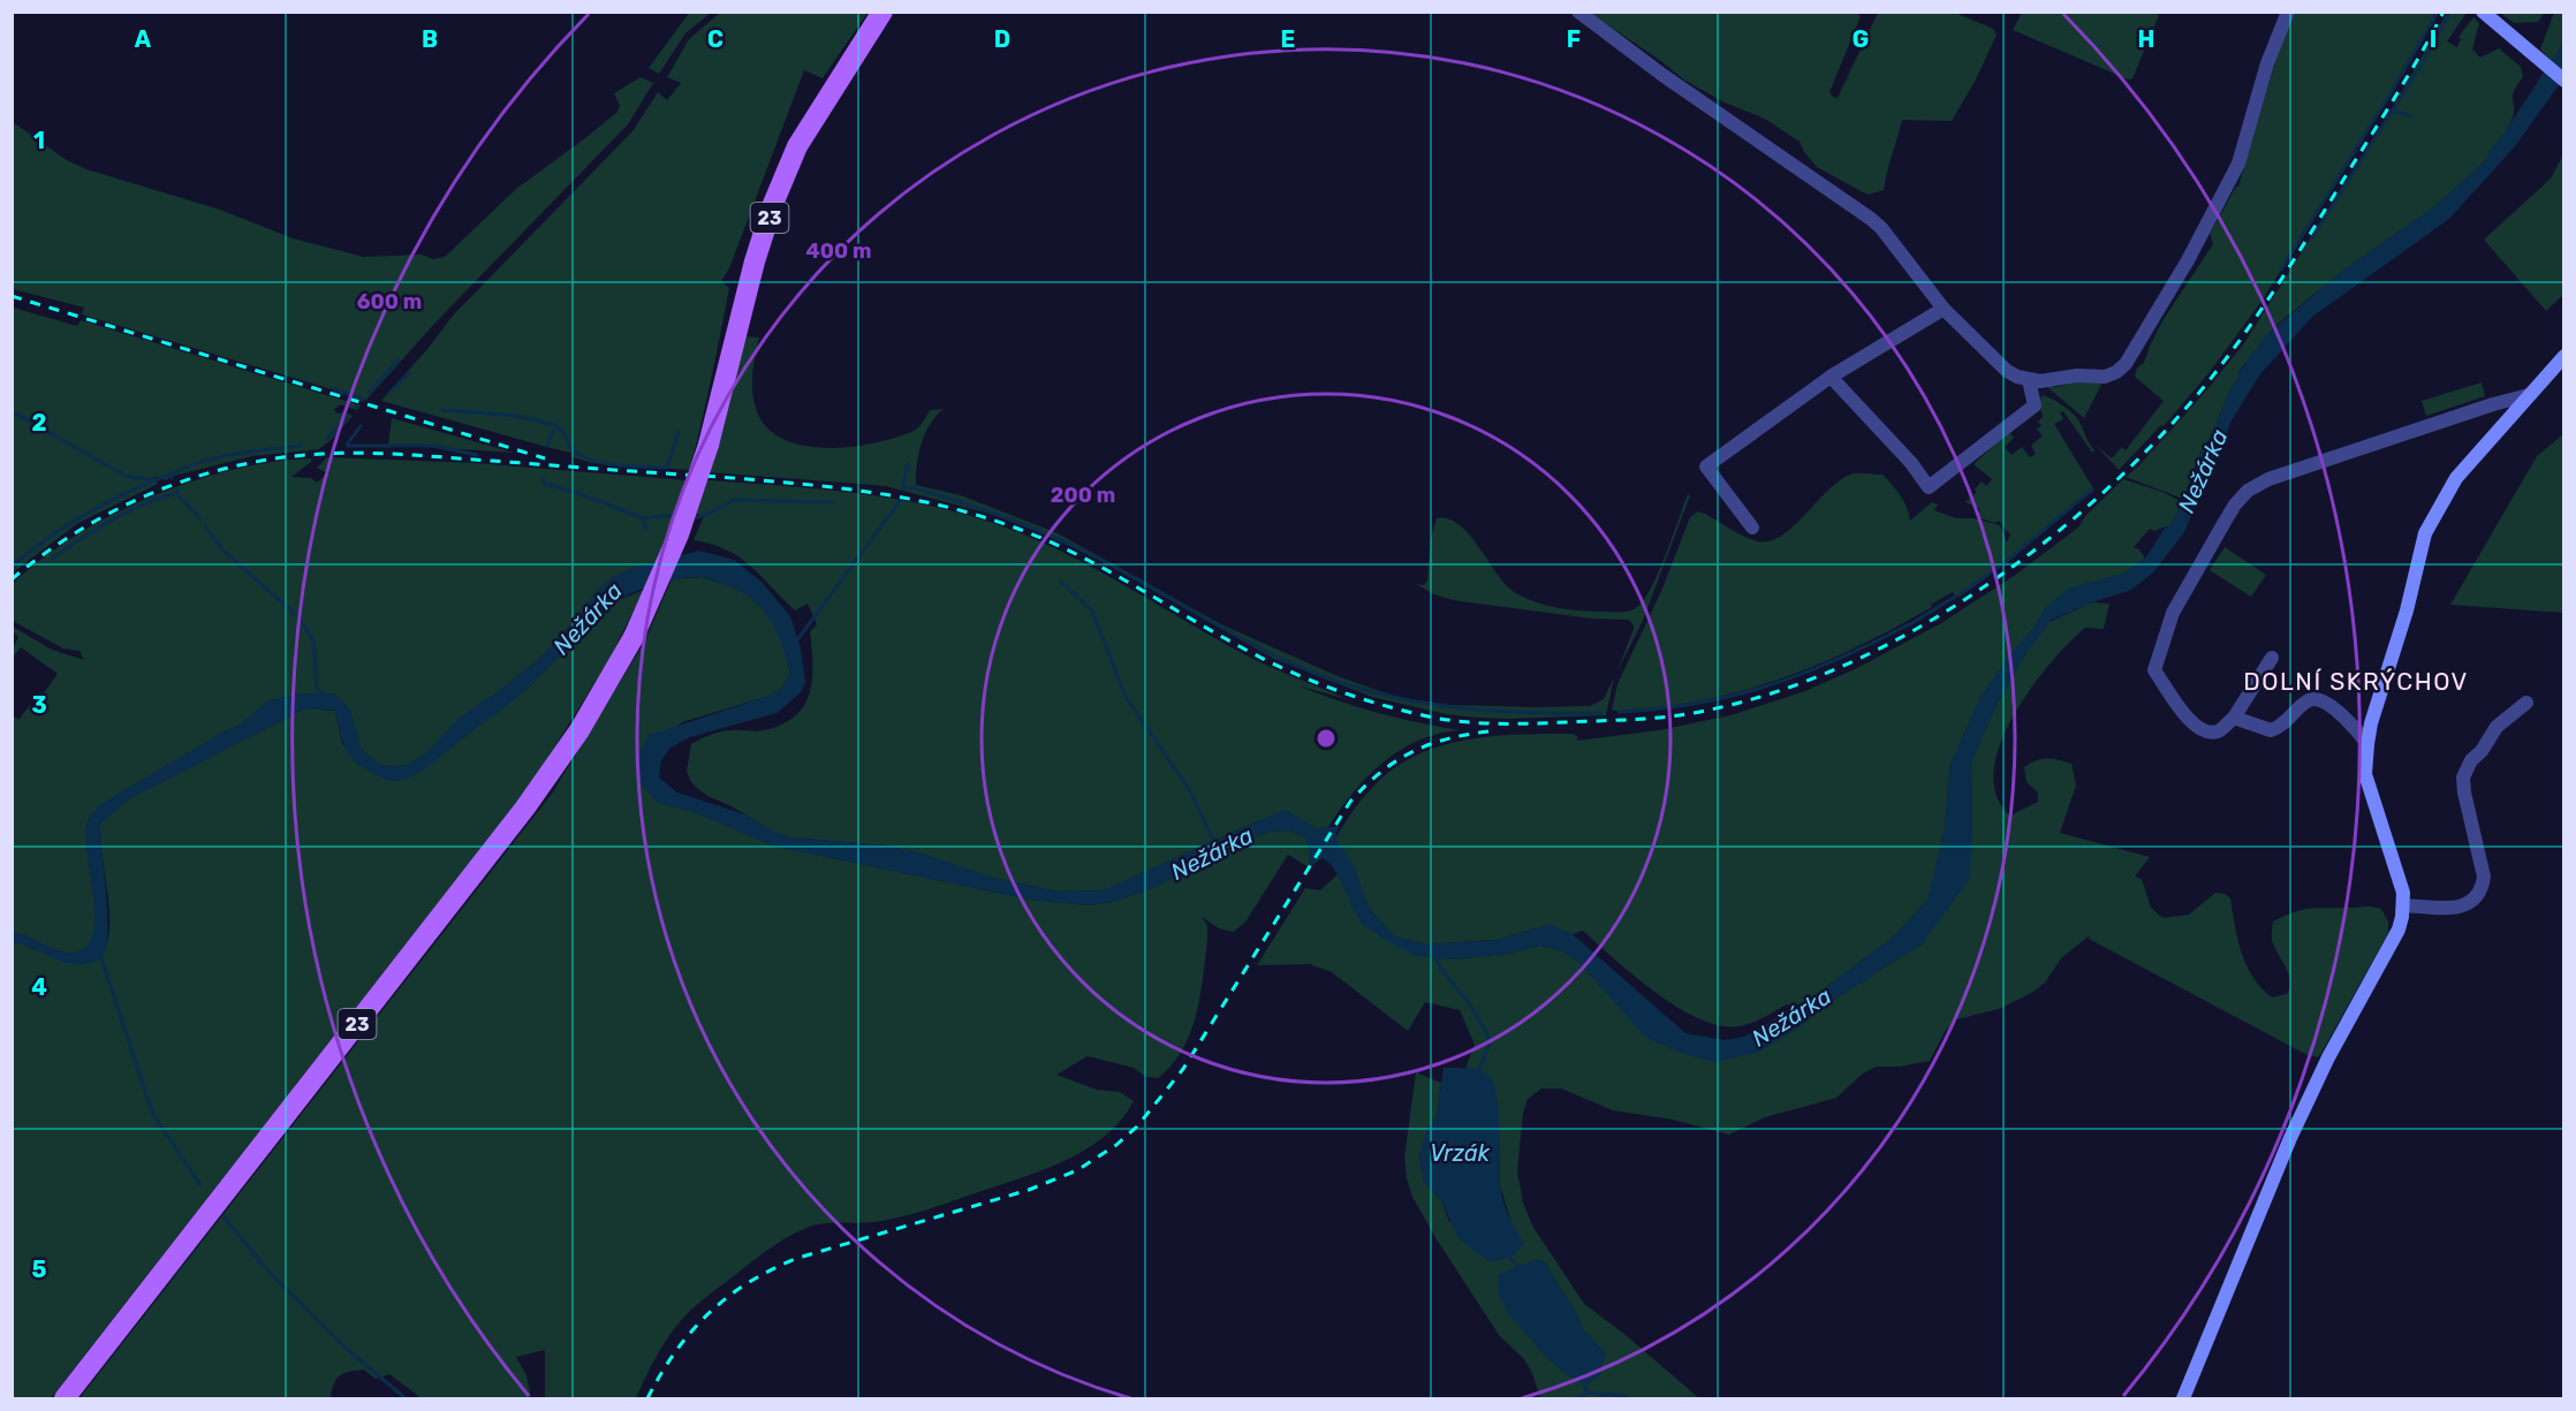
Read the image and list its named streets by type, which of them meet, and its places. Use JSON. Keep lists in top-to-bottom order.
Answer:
{
  "streets": {
    "main road": ["23"]
  },
  "districts": ["DOLNÍ SKRÝCHOV"],
  "water": ["Nežárka", "Vrzák"],
  "grid": {
    "columns": [
      "A",
      "B",
      "C",
      "D",
      "E",
      "F",
      "G",
      "H",
      "I"
    ],
    "rows": [
      "1",
      "2",
      "3",
      "4",
      "5"
    ]
  },
  "rings": ["400 m", "600 m", "200 m"]
}
